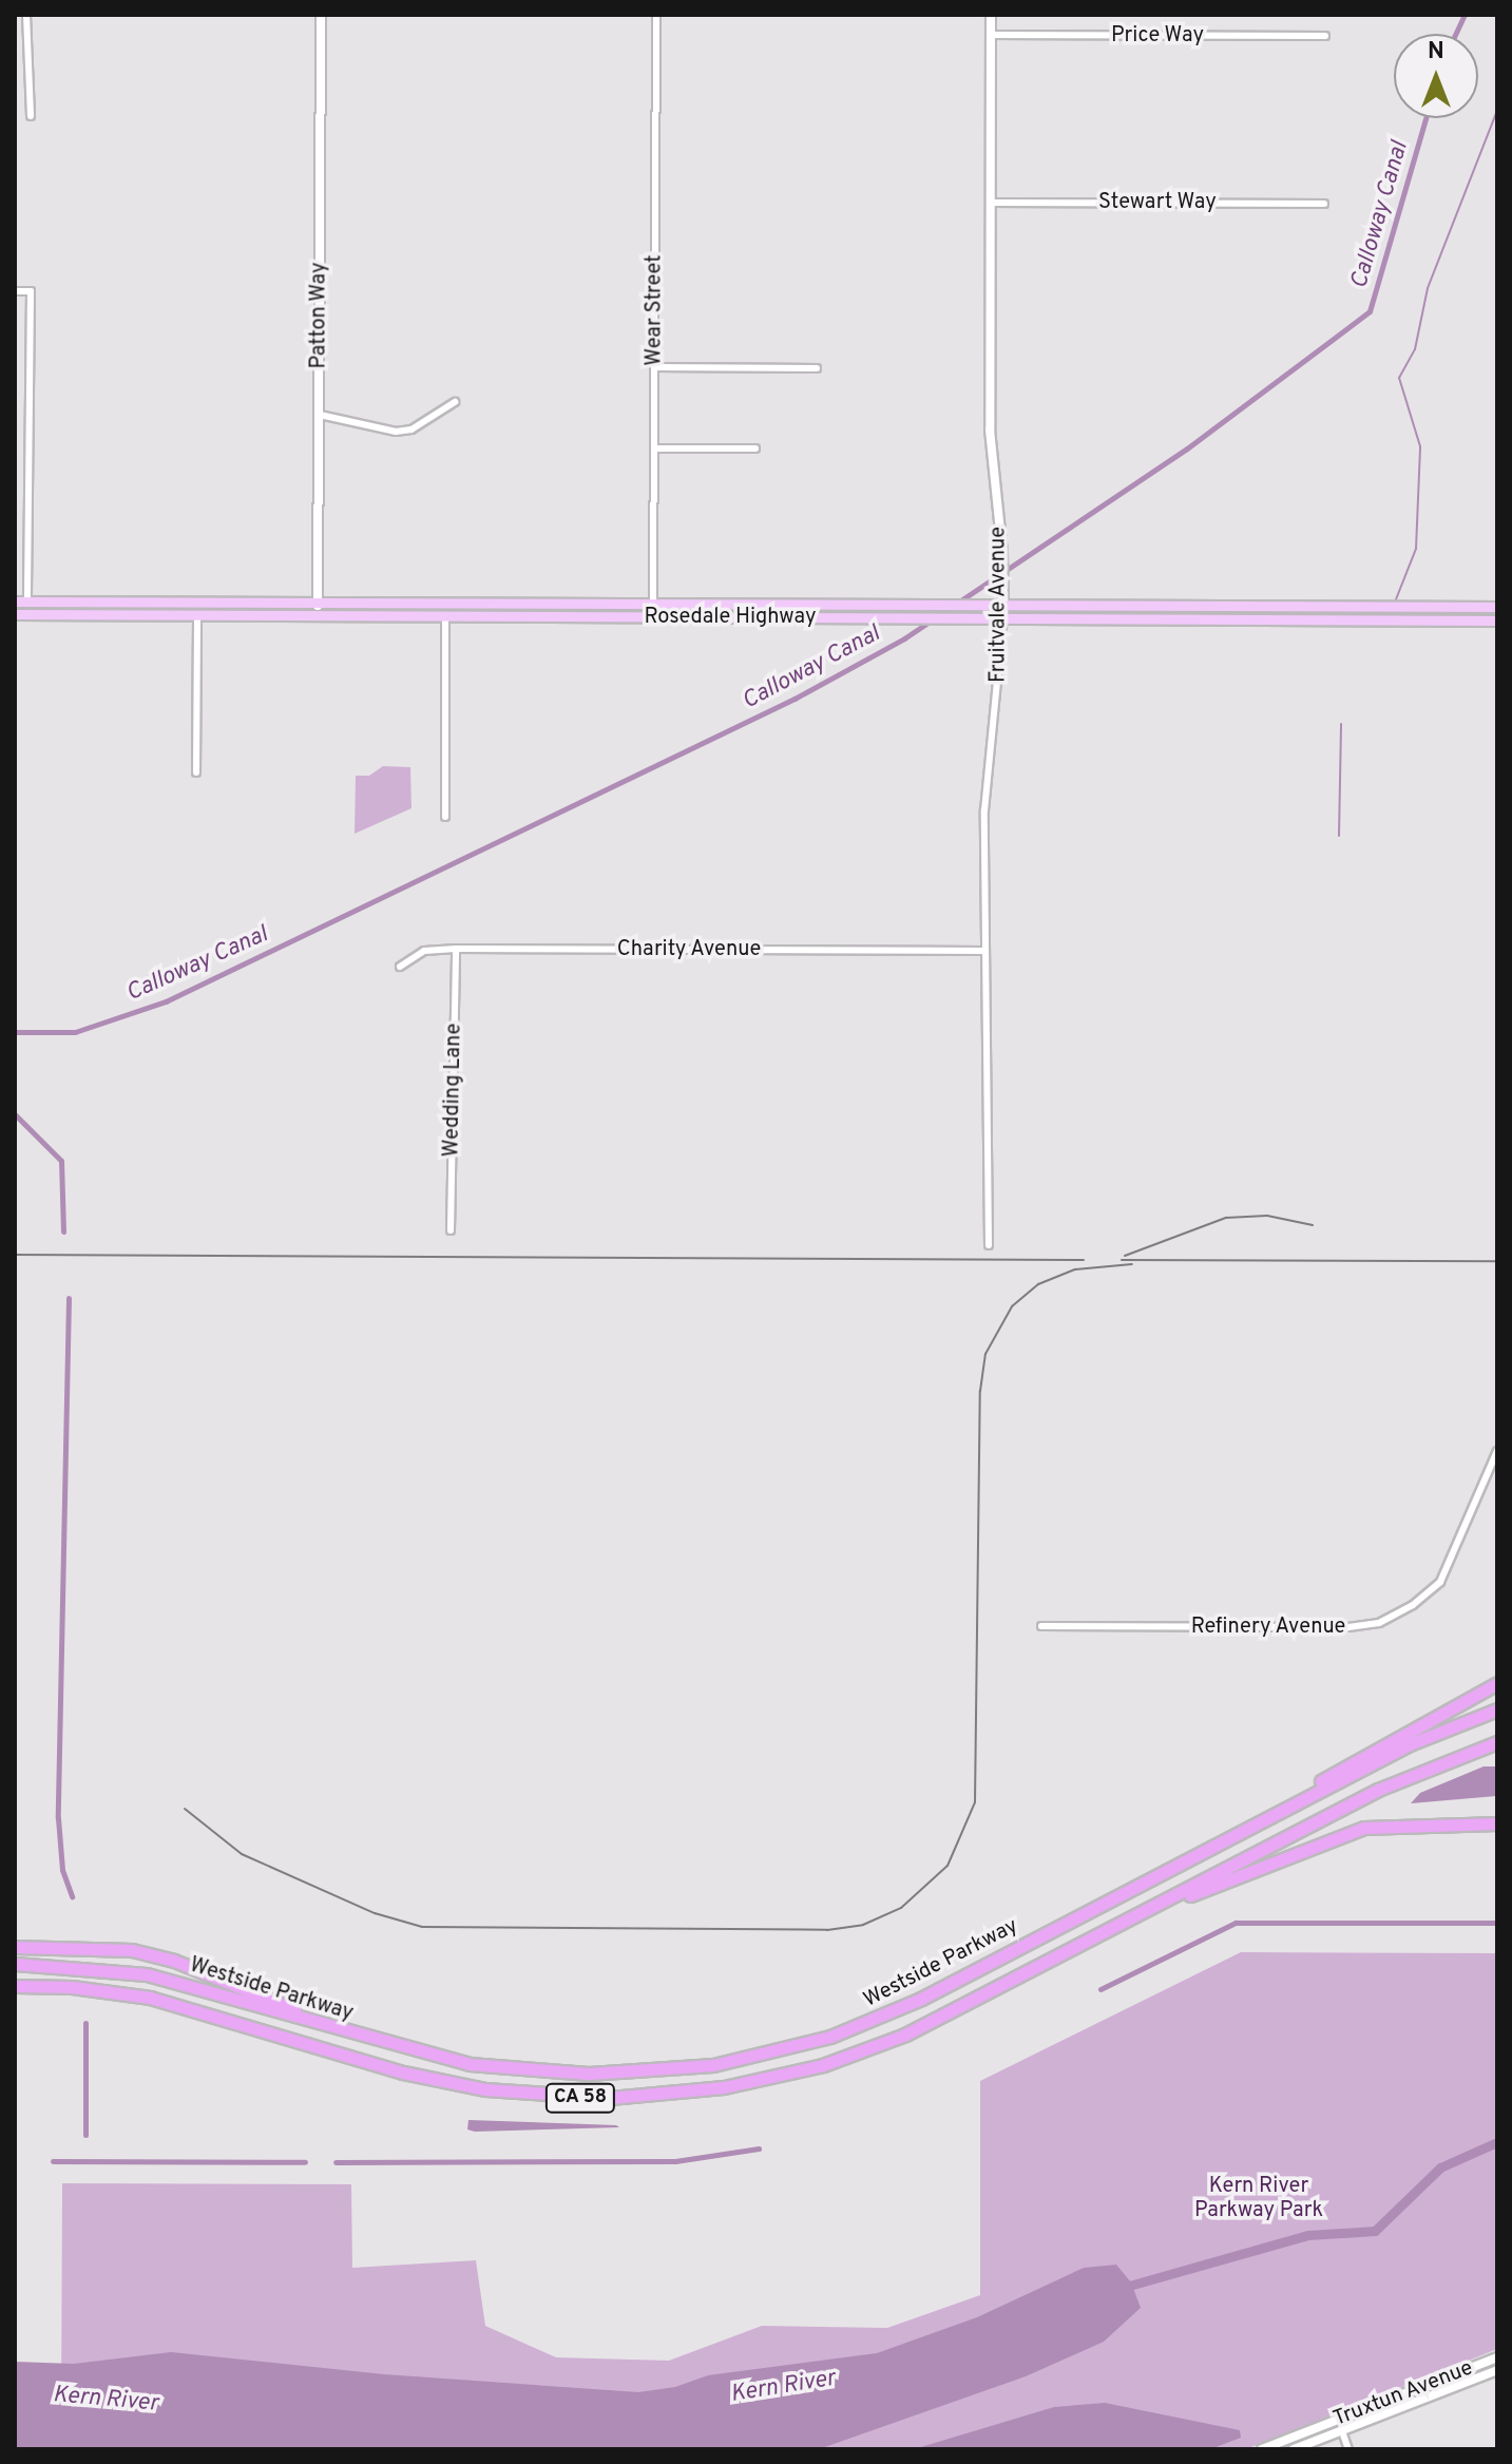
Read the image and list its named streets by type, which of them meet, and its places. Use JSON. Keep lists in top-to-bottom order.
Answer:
{
  "streets": {
    "highway": ["Westside Parkway", "CA 58"],
    "main road": [
      "Patton Way",
      "Fruitvale Avenue",
      "Rosedale Highway",
      "Truxtun Avenue"
    ],
    "street": [
      "Price Way",
      "Stewart Way",
      "Wear Street",
      "Charity Avenue",
      "Wedding Lane",
      "Refinery Avenue"
    ]
  },
  "crossings": [
    ["Price Way", "Fruitvale Avenue"],
    ["Stewart Way", "Fruitvale Avenue"],
    ["Wear Street", "Rosedale Highway"],
    ["Patton Way", "Rosedale Highway"],
    ["Fruitvale Avenue", "Rosedale Highway"],
    ["Fruitvale Avenue", "Charity Avenue"],
    ["Charity Avenue", "Wedding Lane"]
  ],
  "water": ["Calloway Canal", "Kern River"],
  "parks": ["Kern River Parkway Park"],
  "north": "top"
}
